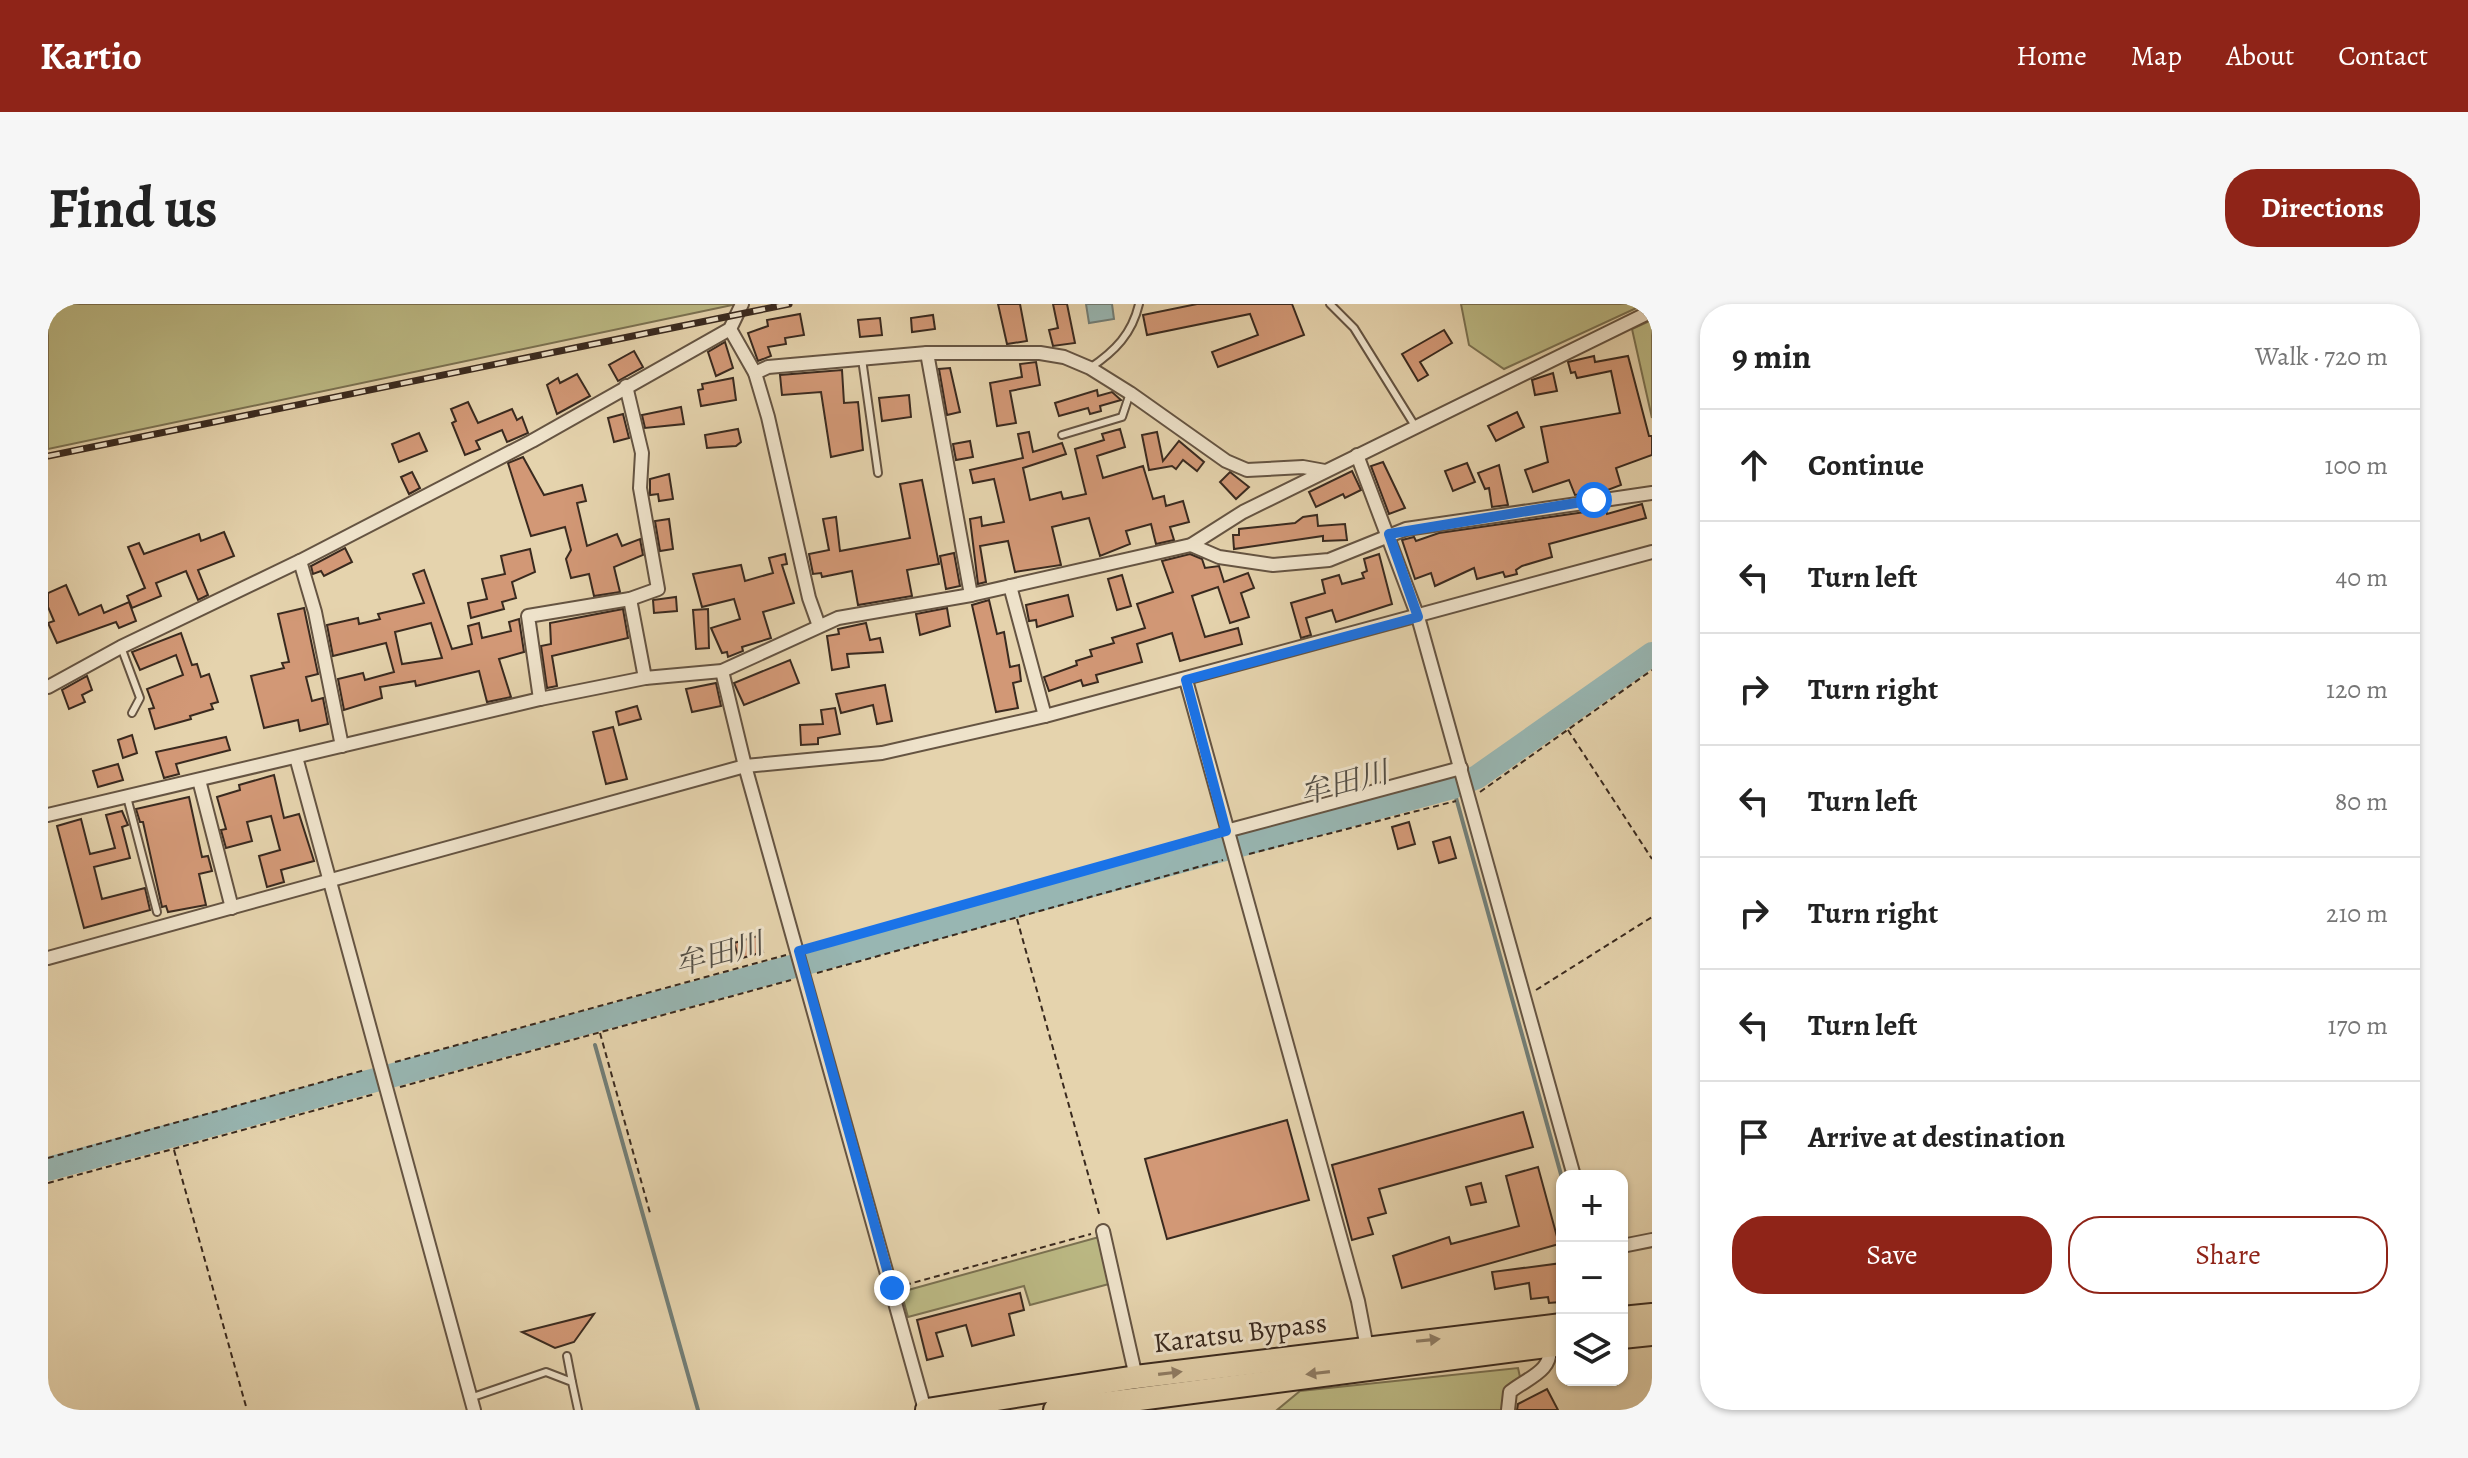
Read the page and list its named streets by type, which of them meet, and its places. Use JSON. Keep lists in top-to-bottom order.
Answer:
{
  "streets": {
    "highway": ["Karatsu Bypass"]
  },
  "water": ["牟田川"],
  "page": {
    "header": "Kartio",
    "nav": [
      "Home",
      "Map",
      "About",
      "Contact"
    ],
    "buttons": [
      "Directions",
      ["Save", "Share"]
    ],
    "title": "Find us",
    "heading": ["9 min", "Walk · 720 m"],
    "list": [
      ["Continue", "100 m"],
      ["Turn left", "40 m"],
      ["Turn right", "120 m"],
      ["Turn left", "80 m"],
      ["Turn right", "210 m"],
      ["Turn left", "170 m"],
      "Arrive at destination"
    ],
    "map_buttons": ["+", "−"]
  }
}
